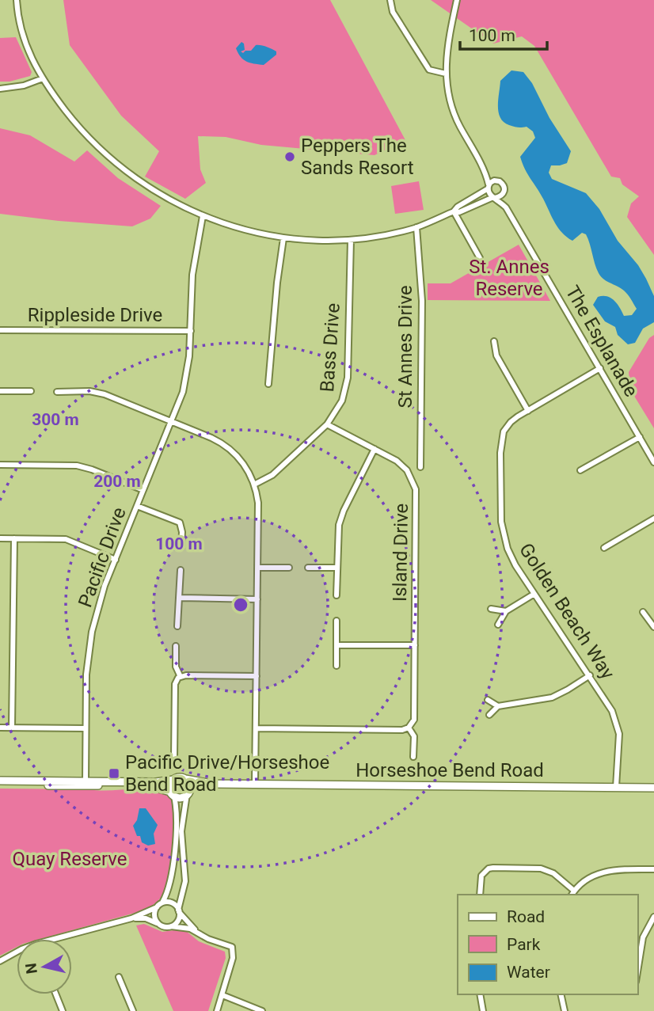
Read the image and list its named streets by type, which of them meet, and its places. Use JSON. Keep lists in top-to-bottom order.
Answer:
{
  "streets": {
    "street": [
      "Rippleside Drive",
      "The Esplanade",
      "St Annes Drive",
      "Bass Drive",
      "Island Drive",
      "Pacific Drive",
      "Golden Beach Way",
      "Horseshoe Bend Road"
    ]
  },
  "crossings": [
    ["Rippleside Drive", "Pacific Drive"],
    ["The Esplanade", "Golden Beach Way"],
    ["Bass Drive", "Island Drive"],
    ["Golden Beach Way", "Horseshoe Bend Road"]
  ],
  "parks": ["St. Annes Reserve", "Quay Reserve"],
  "places": {
    "other": ["Peppers The Sands Resort"],
    "transit": ["Pacific Drive/Horseshoe Bend Road"]
  },
  "legend": ["Road", "Park", "Water"],
  "scale_bar": "100 m",
  "north": "left",
  "rings": ["300 m", "200 m", "100 m"]
}
